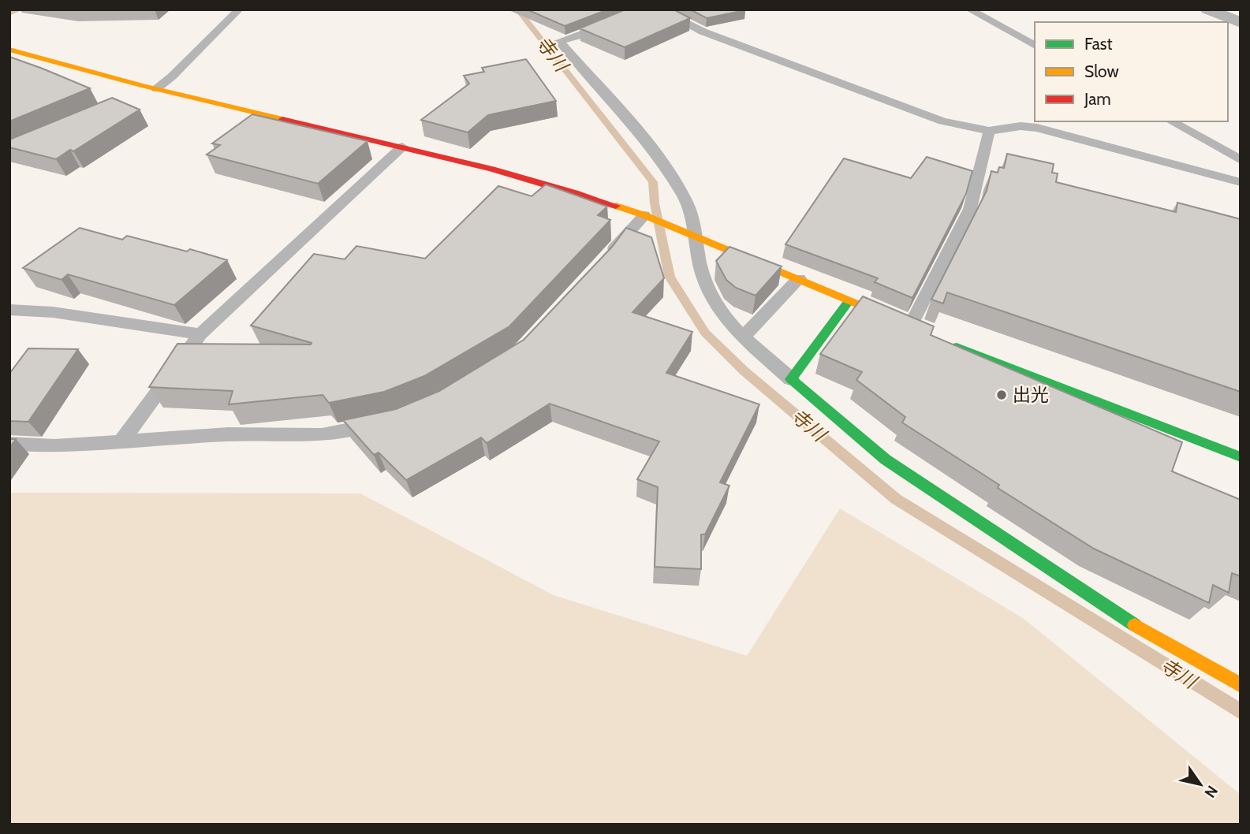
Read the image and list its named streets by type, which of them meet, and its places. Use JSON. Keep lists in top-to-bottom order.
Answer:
{
  "water": ["寺川"],
  "places": ["出光"],
  "legend": ["Fast", "Slow", "Jam"],
  "north": "bottom right"
}
